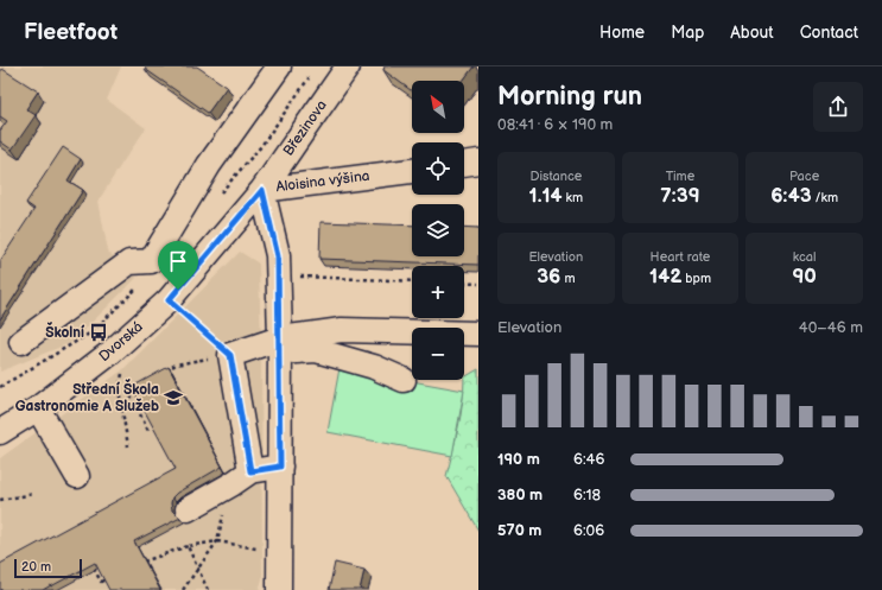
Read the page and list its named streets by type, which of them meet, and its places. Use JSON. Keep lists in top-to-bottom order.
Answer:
{
  "streets": {
    "street": ["Březinova", "Aloisina výšina", "Dvorská"]
  },
  "crossings": [
    ["Březinova", "Aloisina výšina"],
    ["Březinova", "Dvorská"],
    ["Aloisina výšina", "Dvorská"]
  ],
  "places": {
    "bus stop": ["Školní"],
    "school or university": ["Střední Škola Gastronomie A Služeb"]
  },
  "scale_bar": "20 m",
  "north": "top left",
  "page": {
    "header": "Fleetfoot",
    "nav": [
      "Home",
      "Map",
      "About",
      "Contact"
    ],
    "heading": ["Morning run", "08:41 · 6 × 190 m"],
    "map_buttons": ["+", "−"],
    "stats": [
      ["Distance", "1.14 km"],
      ["Time", "7:39"],
      ["Pace", "6:43 /km"],
      ["Elevation", "36 m"],
      ["Heart rate", "142 bpm"],
      ["kcal", "90"]
    ],
    "chart": ["Elevation", "40–46 m"],
    "list": [
      {
        "name": "190 m",
        "note": "6:46"
      },
      {
        "name": "380 m",
        "note": "6:18"
      },
      {
        "name": "570 m",
        "note": "6:06"
      }
    ],
    "scale": "20 m"
  }
}
